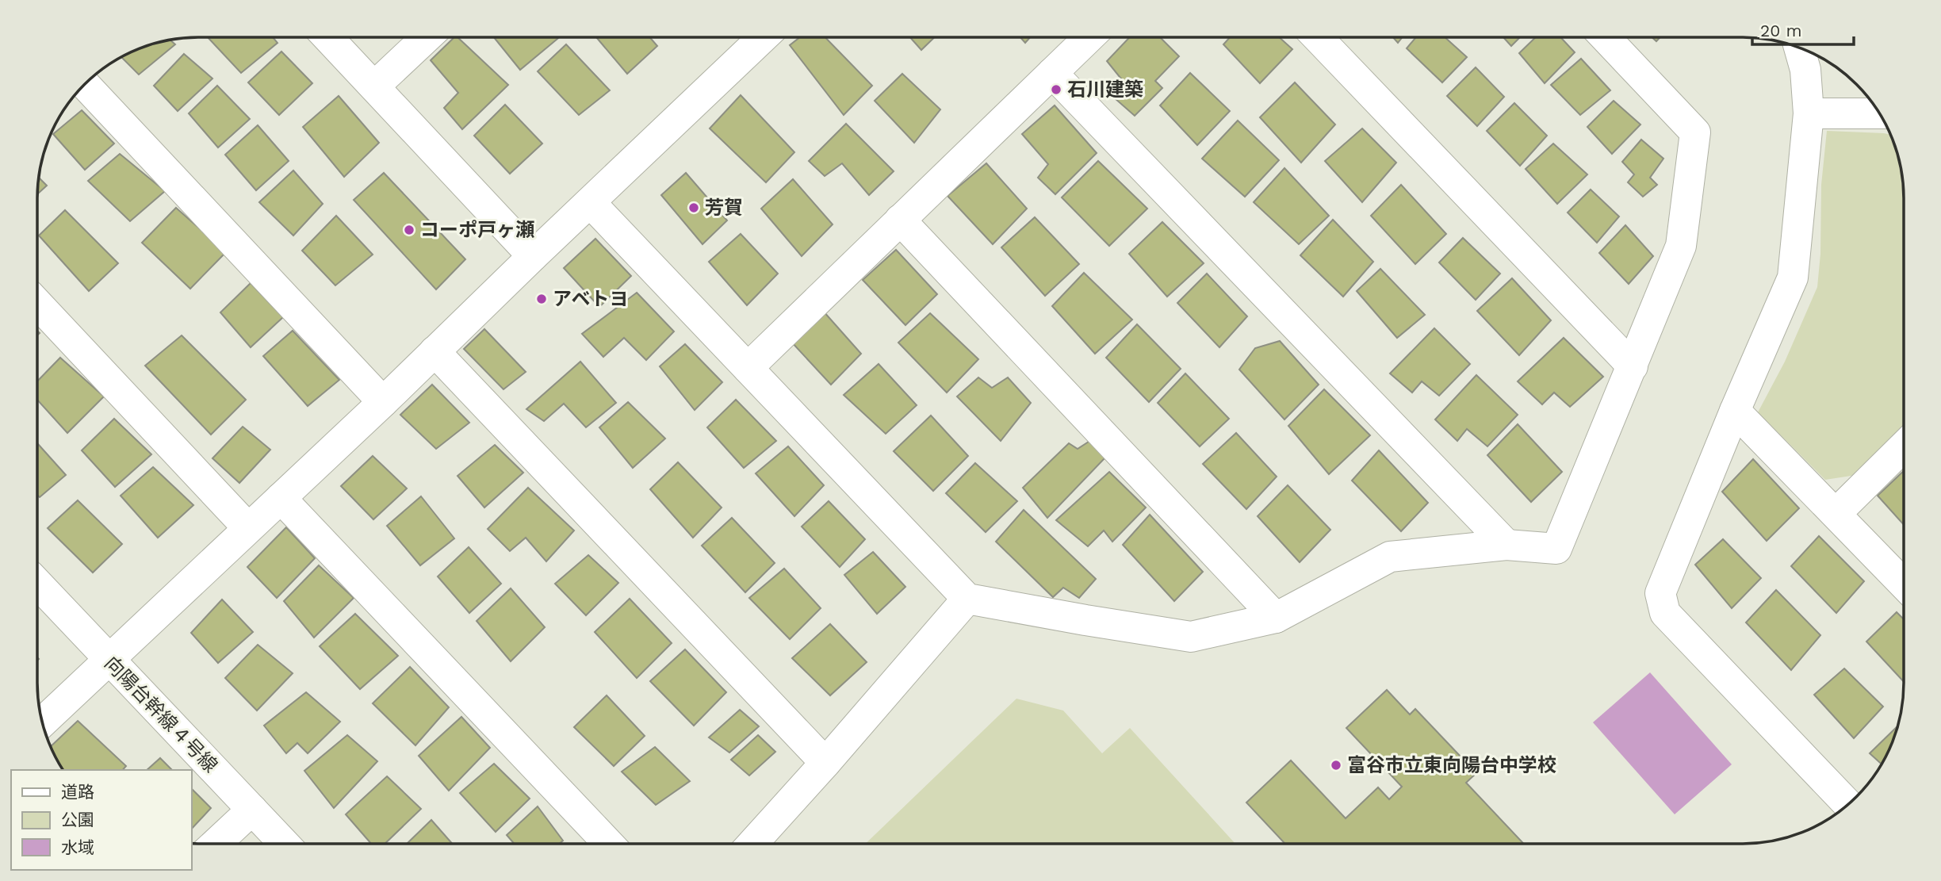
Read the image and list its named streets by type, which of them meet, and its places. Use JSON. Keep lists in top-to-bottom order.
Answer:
{
  "streets": {
    "street": ["向陽台幹線４号線"]
  },
  "places": [
    "石川建築",
    "芳賀",
    "コーポ戸ヶ瀬",
    "アベトヨ",
    "富谷市立東向陽台中学校"
  ],
  "legend": ["道路", "公園", "水域"],
  "scale_bar": "20 m"
}
